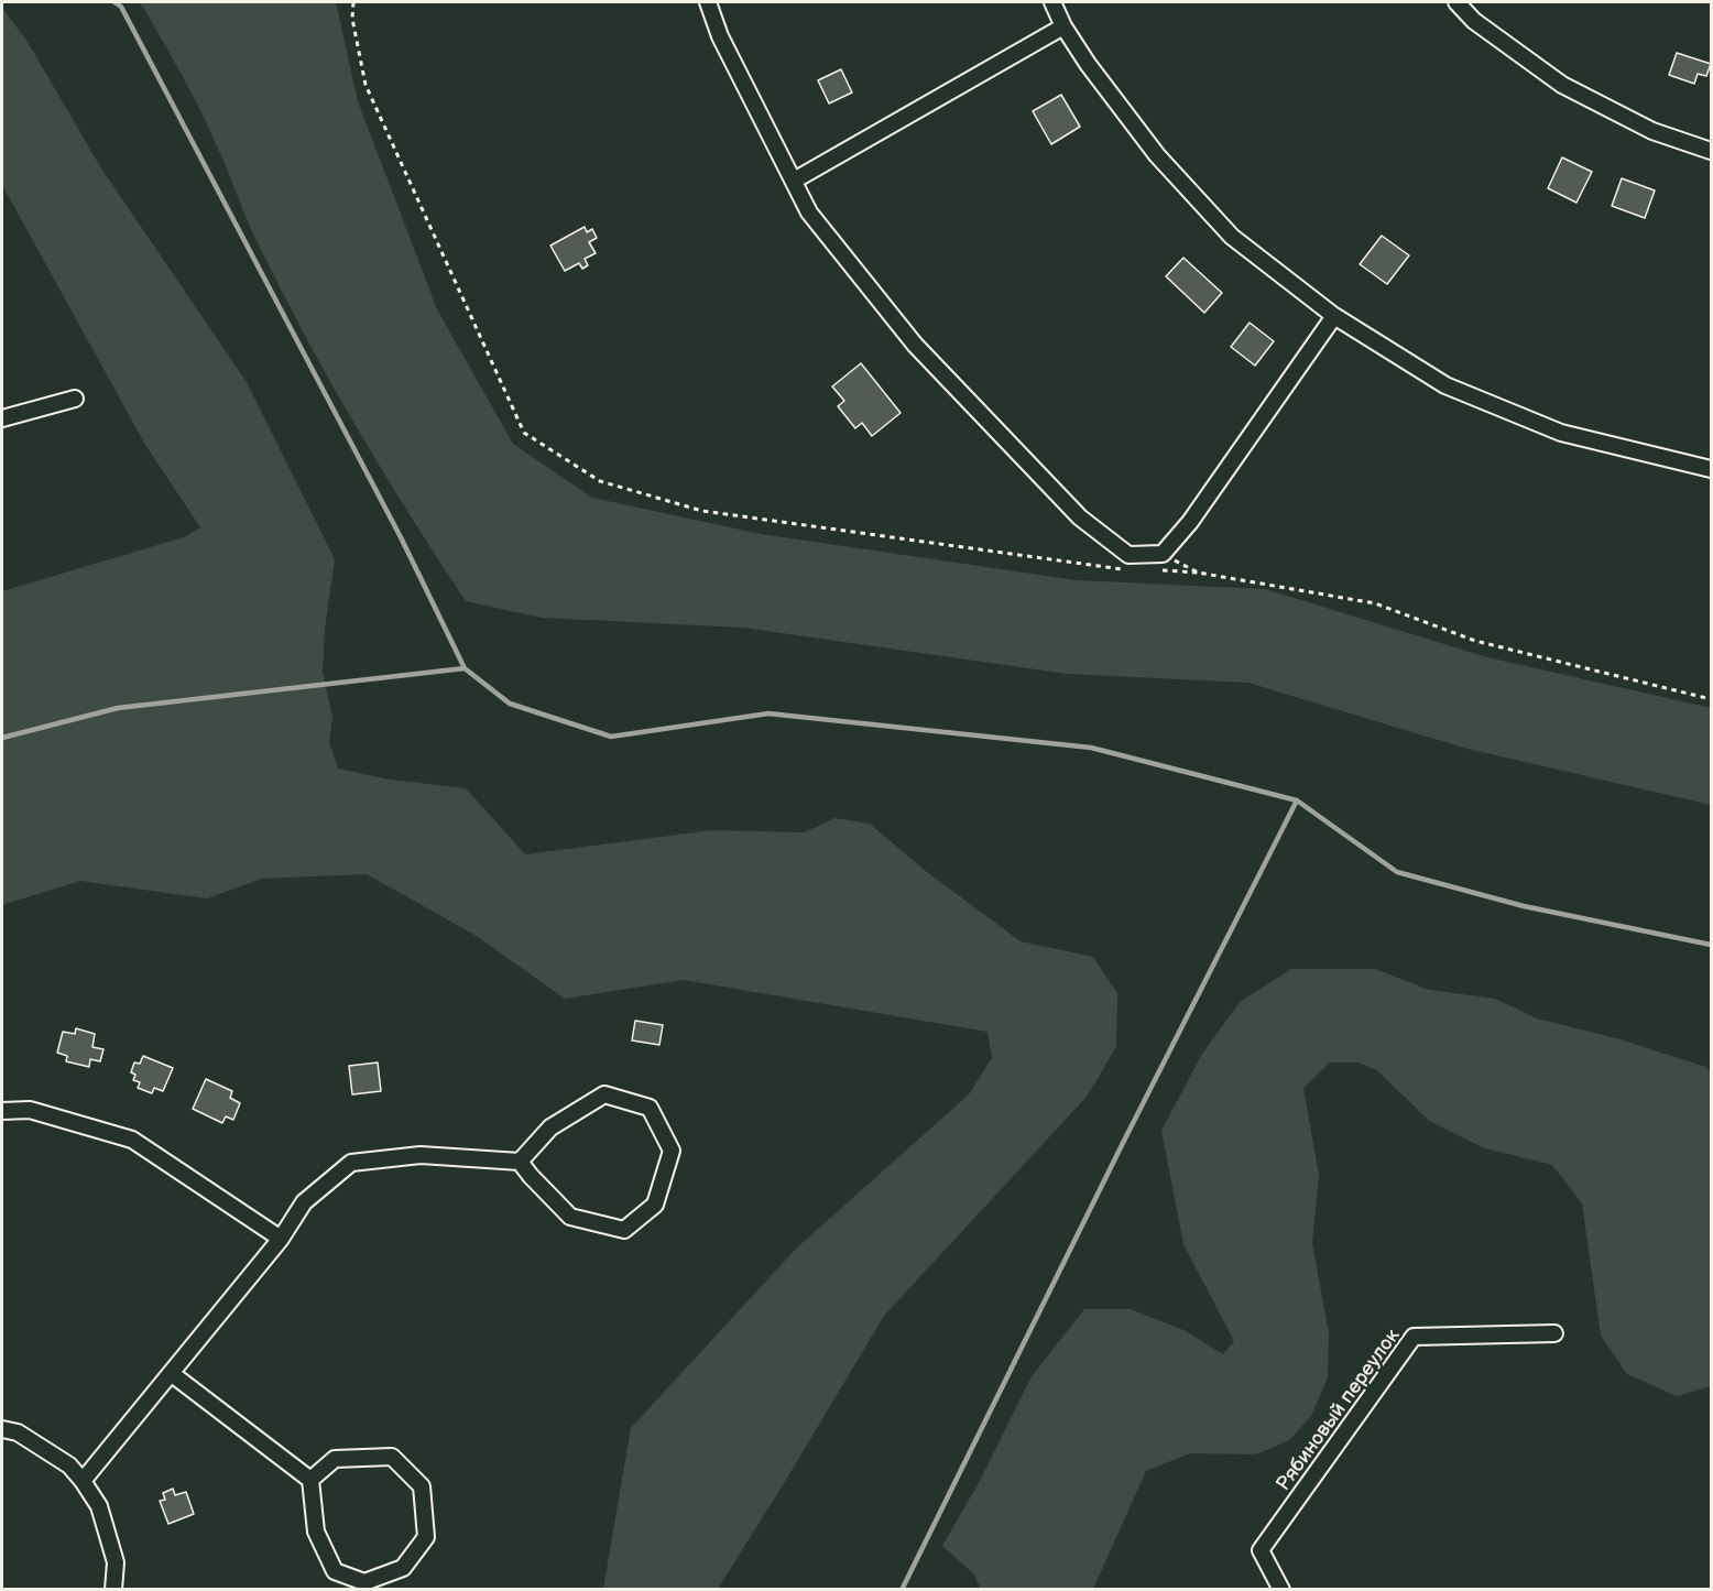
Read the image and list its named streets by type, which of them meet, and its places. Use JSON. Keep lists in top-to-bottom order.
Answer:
{
  "streets": {
    "street": ["Рябиновый переулок"]
  }
}
